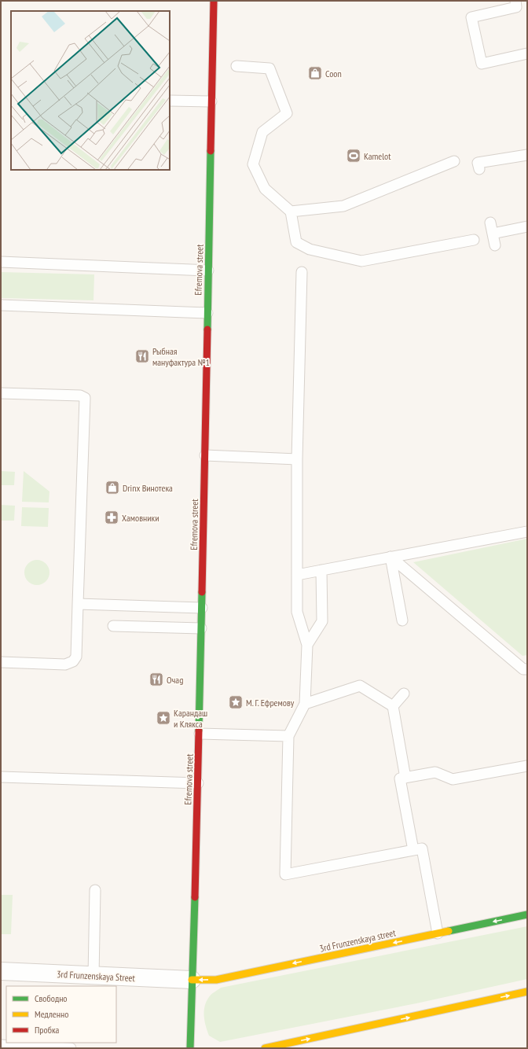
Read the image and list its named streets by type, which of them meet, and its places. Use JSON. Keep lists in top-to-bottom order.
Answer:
{
  "streets": {
    "street": ["Efremova street", "3rd Frunzenskaya street", "3rd Frunzenskaya Street"]
  },
  "crossings": [
    ["Efremova street", "3rd Frunzenskaya street"],
    ["Efremova street", "3rd Frunzenskaya Street"],
    ["3rd Frunzenskaya street", "3rd Frunzenskaya Street"]
  ],
  "one_way": ["3rd Frunzenskaya street"],
  "places": {
    "shop": ["Coon", "Drinx Винотека"],
    "sports": ["Kamelot"],
    "restaurant": ["Рыбная мануфактура №1", "Очаg"],
    "pharmacy": ["Хамовники"],
    "place": ["М. Г. Ефремову", "Карандаш и Клякса"]
  },
  "legend": ["Свободно", "Медленно", "Пробка"]
}
